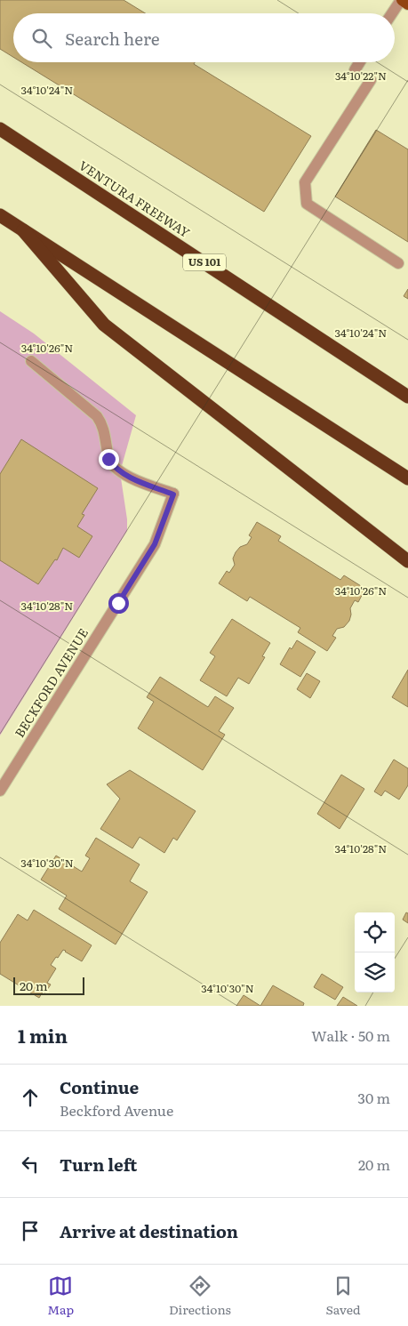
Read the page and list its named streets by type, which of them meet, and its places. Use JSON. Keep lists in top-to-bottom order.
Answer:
{
  "streets": {
    "highway": ["VENTURA FREEWAY", "US 101"],
    "street": ["BECKFORD AVENUE"]
  },
  "scale_bar": "20 m",
  "page": {
    "search": "Search here",
    "scale": "20 m",
    "heading": ["1 min", "Walk · 50 m"],
    "list": [
      ["Continue", "Beckford Avenue", "30 m"],
      ["Turn left", "20 m"],
      "Arrive at destination"
    ],
    "nav": ["Map", "Directions", "Saved"]
  },
  "coordinates": [
    "34°10'22\"N",
    "34°10'24\"N",
    "34°10'26\"N",
    "34°10'28\"N",
    "34°10'30\"N"
  ]
}
